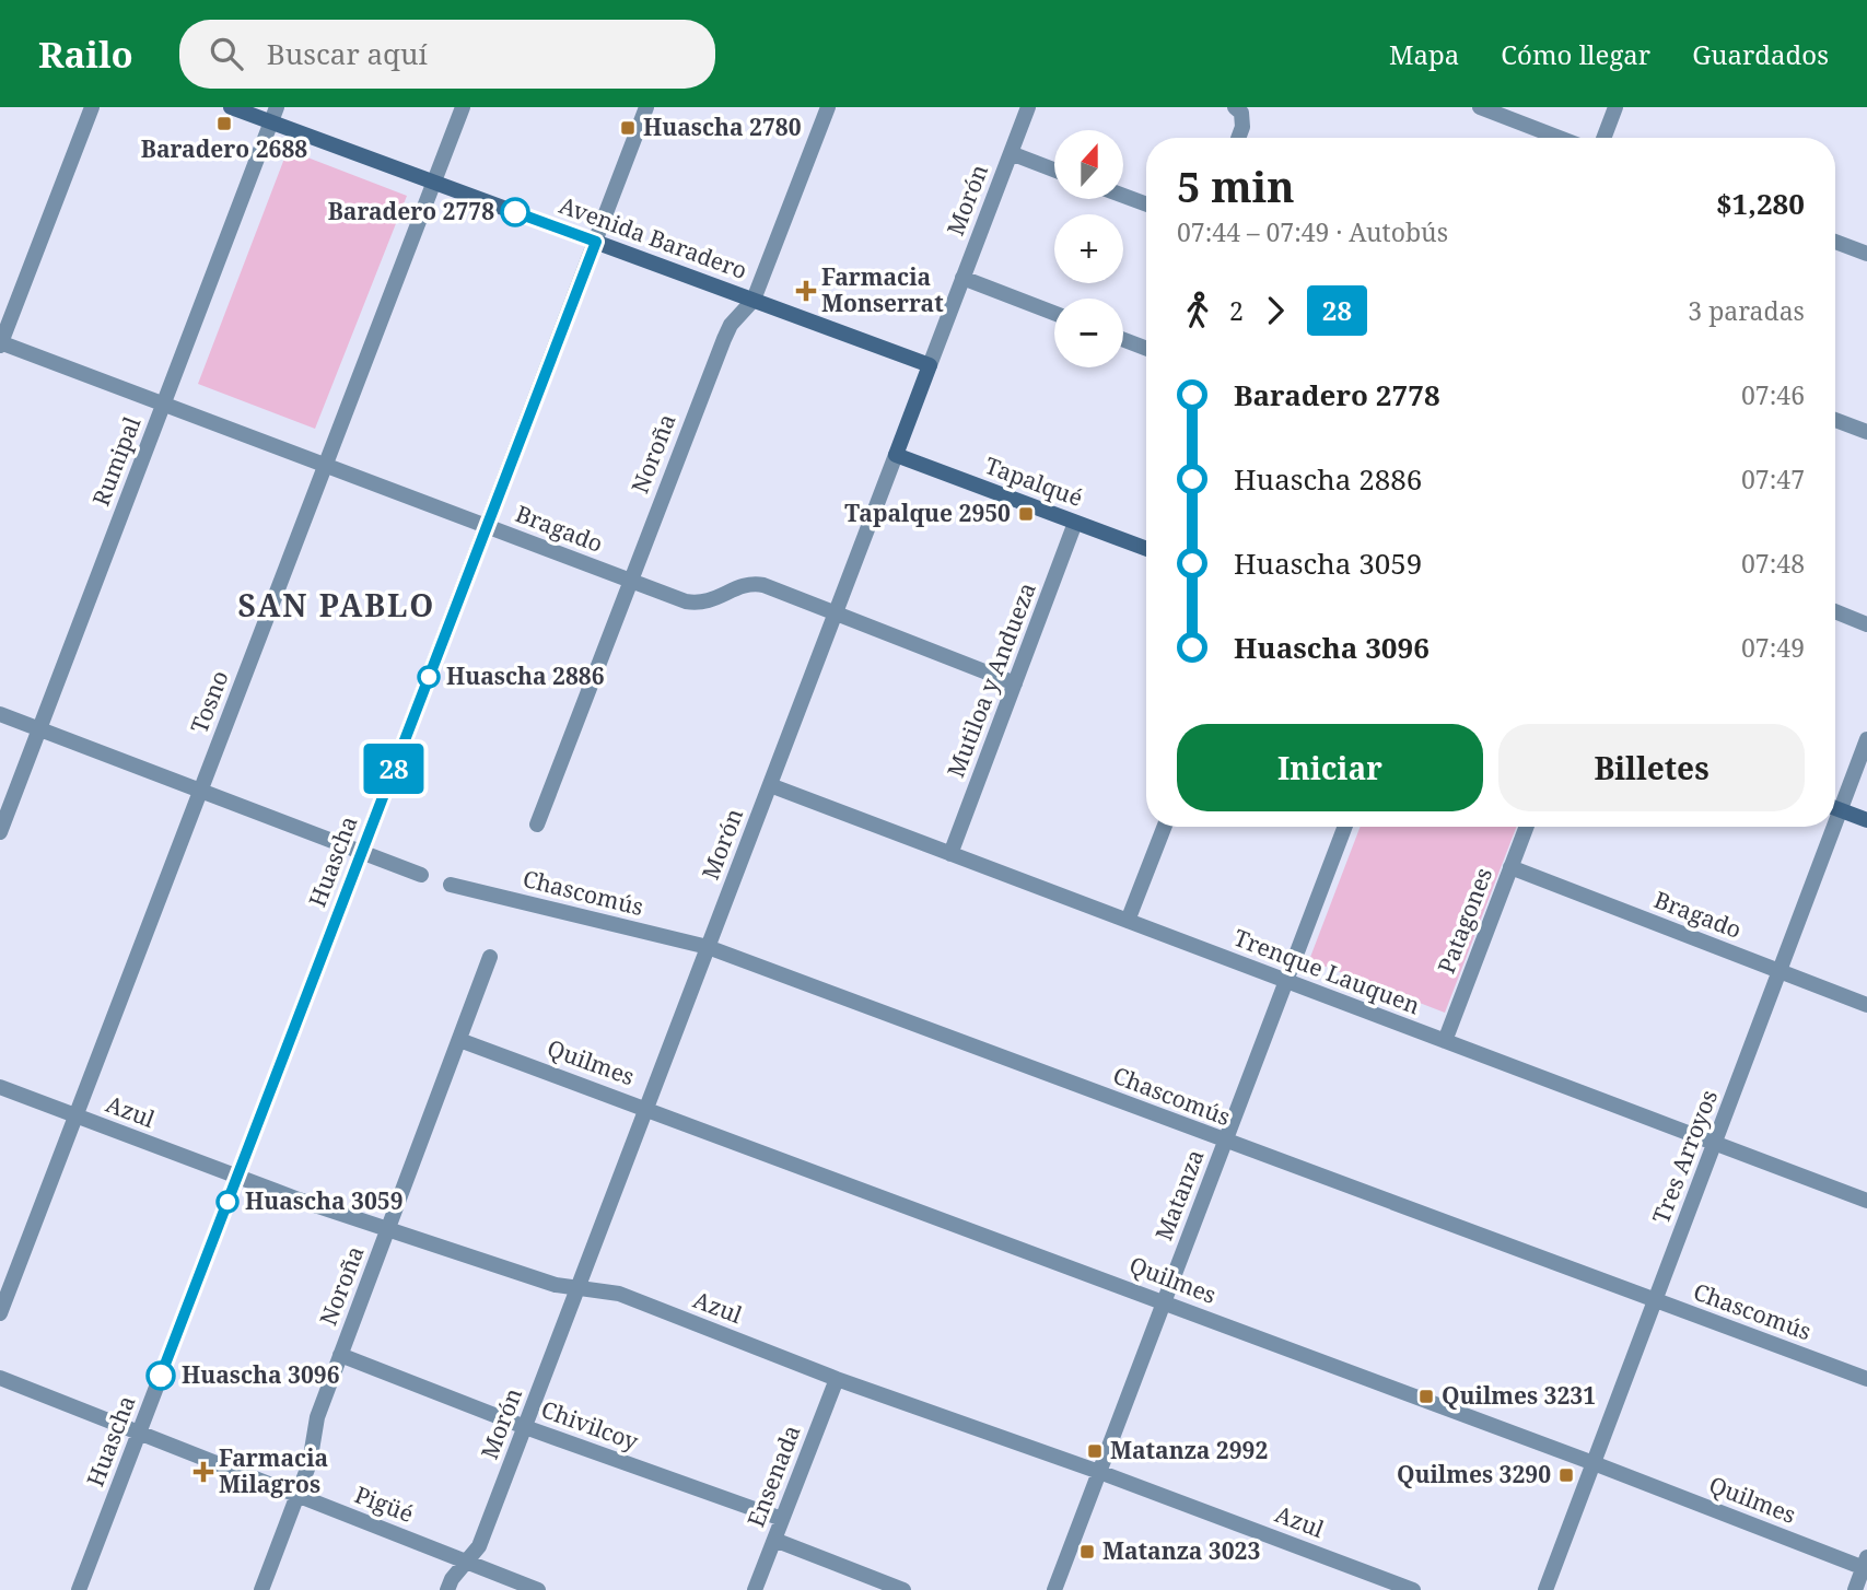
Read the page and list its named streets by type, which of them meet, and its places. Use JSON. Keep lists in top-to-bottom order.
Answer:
{
  "streets": {
    "main road": ["Morón", "Avenida Baradero", "Tapalqué"],
    "street": [
      "Noroña",
      "Rumipal",
      "Bragado",
      "Mutiloa y Andueza",
      "Tosno",
      "Huascha",
      "Chascomús",
      "Patagones",
      "Trenque Lauquen",
      "Quilmes",
      "Azul",
      "Tres Arroyos",
      "Matanza",
      "Chivilcoy",
      "Ensenada",
      "Pigüé"
    ]
  },
  "crossings": [
    ["Morón", "Avenida Baradero"],
    ["Morón", "Tapalqué"],
    ["Morón", "Bragado"],
    ["Morón", "Chascomús"],
    ["Morón", "Trenque Lauquen"],
    ["Morón", "Quilmes"],
    ["Morón", "Azul"],
    ["Morón", "Chivilcoy"],
    ["Morón", "Pigüé"],
    ["Avenida Baradero", "Noroña"],
    ["Avenida Baradero", "Rumipal"],
    ["Avenida Baradero", "Tosno"],
    ["Avenida Baradero", "Huascha"],
    ["Noroña", "Bragado"],
    ["Noroña", "Quilmes"],
    ["Noroña", "Azul"],
    ["Noroña", "Chivilcoy"],
    ["Noroña", "Pigüé"],
    ["Rumipal", "Bragado"],
    ["Tapalqué", "Mutiloa y Andueza"],
    ["Bragado", "Mutiloa y Andueza"],
    ["Bragado", "Tosno"],
    ["Bragado", "Huascha"],
    ["Bragado", "Patagones"],
    ["Bragado", "Tres Arroyos"],
    ["Mutiloa y Andueza", "Trenque Lauquen"],
    ["Tosno", "Azul"],
    ["Huascha", "Azul"],
    ["Huascha", "Pigüé"],
    ["Chascomús", "Tres Arroyos"],
    ["Chascomús", "Matanza"],
    ["Patagones", "Trenque Lauquen"],
    ["Trenque Lauquen", "Tres Arroyos"],
    ["Trenque Lauquen", "Matanza"],
    ["Quilmes", "Tres Arroyos"],
    ["Quilmes", "Matanza"],
    ["Azul", "Matanza"],
    ["Azul", "Ensenada"],
    ["Chivilcoy", "Ensenada"]
  ],
  "districts": ["SAN PABLO"],
  "places": {
    "transit": [
      "Baradero 2688",
      "Huascha 2780",
      "Tapalque 2950",
      "Quilmes 3231",
      "Matanza 2992",
      "Quilmes 3290",
      "Matanza 3023"
    ],
    "other": [
      "Baradero 2778",
      "Huascha 2886",
      "Huascha 3059",
      "Huascha 3096"
    ],
    "health": ["Farmacia Monserrat", "Farmacia Milagros"]
  },
  "lines": ["bus line 28"],
  "north": "top",
  "page": {
    "header": "Railo",
    "search": "Buscar aquí",
    "nav": ["Mapa", "Cómo llegar", "Guardados"],
    "on_map": "28",
    "map_buttons": ["+", "−"],
    "heading": ["5 min", "07:44 – 07:49 · Autobús", "$1,280"],
    "legs": ["2", "28", "3 paradas"],
    "list": [
      {
        "name": "Baradero 2778",
        "value": "07:46"
      },
      {
        "name": "Huascha 2886",
        "value": "07:47"
      },
      {
        "name": "Huascha 3059",
        "value": "07:48"
      },
      {
        "name": "Huascha 3096",
        "value": "07:49"
      }
    ],
    "buttons": ["Iniciar", "Billetes"]
  }
}
